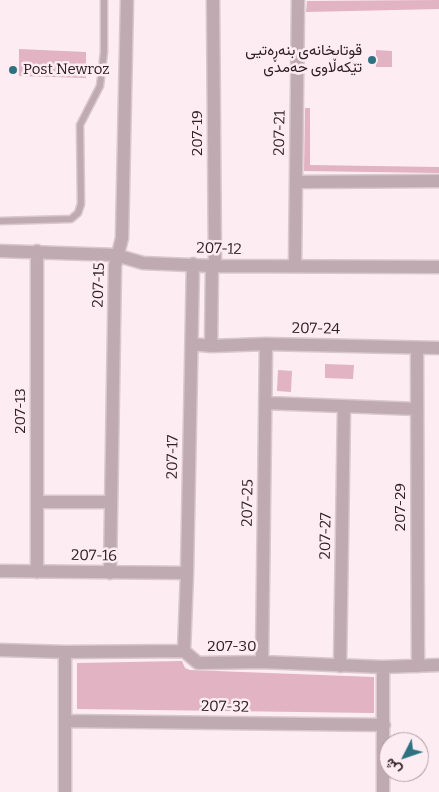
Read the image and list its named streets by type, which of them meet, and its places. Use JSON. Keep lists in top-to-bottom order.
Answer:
{
  "streets": {
    "street": [
      "207-19",
      "207-21",
      "207-12",
      "207-15",
      "207-24",
      "207-13",
      "207-17",
      "207-25",
      "207-29",
      "207-27",
      "207-16",
      "207-30",
      "207-32"
    ]
  },
  "crossings": [
    ["207-19", "207-12"],
    ["207-21", "207-12"],
    ["207-12", "207-15"],
    ["207-12", "207-13"],
    ["207-12", "207-17"],
    ["207-15", "207-16"],
    ["207-24", "207-17"],
    ["207-24", "207-25"],
    ["207-24", "207-29"],
    ["207-13", "207-16"],
    ["207-17", "207-16"],
    ["207-17", "207-30"],
    ["207-25", "207-30"],
    ["207-29", "207-30"],
    ["207-27", "207-30"]
  ],
  "places": ["قوتابخانەی بنەڕەتیی تێکەڵاوی حەمدی", "Post Newroz"],
  "north": "bottom left"
}
